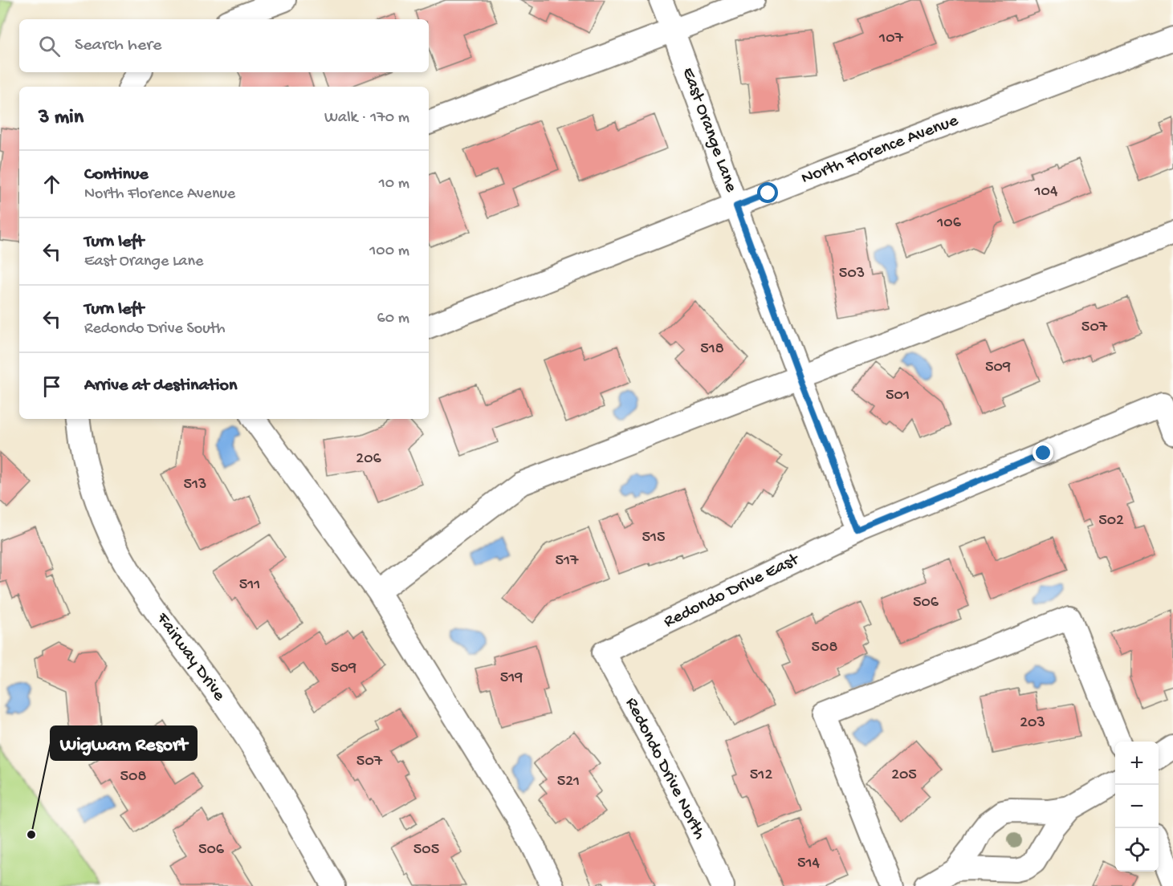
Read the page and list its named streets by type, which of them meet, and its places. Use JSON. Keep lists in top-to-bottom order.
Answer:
{
  "streets": {
    "street": [
      "East Orange Lane",
      "North Florence Avenue",
      "Redondo Drive East",
      "Fairway Drive",
      "Redondo Drive North"
    ]
  },
  "crossings": [
    ["East Orange Lane", "North Florence Avenue"],
    ["East Orange Lane", "Redondo Drive East"],
    ["Redondo Drive East", "Redondo Drive North"]
  ],
  "places": ["Wigwam Resort"],
  "house_numbers": [
    "107",
    "104",
    "106",
    "503",
    "507",
    "518",
    "509",
    "501",
    "206",
    "513",
    "502",
    "515",
    "517",
    "511",
    "506",
    "508",
    "509",
    "519",
    "203",
    "507",
    "512",
    "205",
    "508",
    "521",
    "506",
    "505",
    "514"
  ],
  "page": {
    "search": "Search here",
    "heading": ["3 min", "Walk · 170 m"],
    "list": [
      ["Continue", "North Florence Avenue", "10 m"],
      ["Turn left", "East Orange Lane", "100 m"],
      ["Turn left", "Redondo Drive South", "60 m"],
      "Arrive at destination"
    ],
    "map_buttons": ["+", "−"]
  }
}
